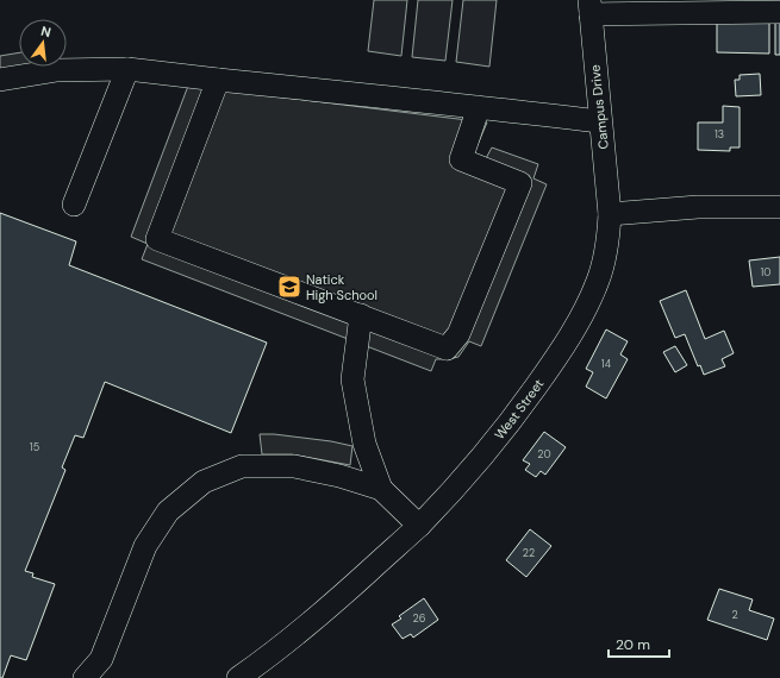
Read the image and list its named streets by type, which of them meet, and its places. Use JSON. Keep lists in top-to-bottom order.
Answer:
{
  "streets": {
    "street": ["Campus Drive", "West Street"]
  },
  "crossings": [
    ["Campus Drive", "West Street"]
  ],
  "places": {
    "school or university": ["Natick High School"]
  },
  "house_numbers": [
    "13",
    "10",
    "14",
    "15",
    "20",
    "22",
    "2",
    "26"
  ],
  "scale_bar": "20 m",
  "north": "top"
}
